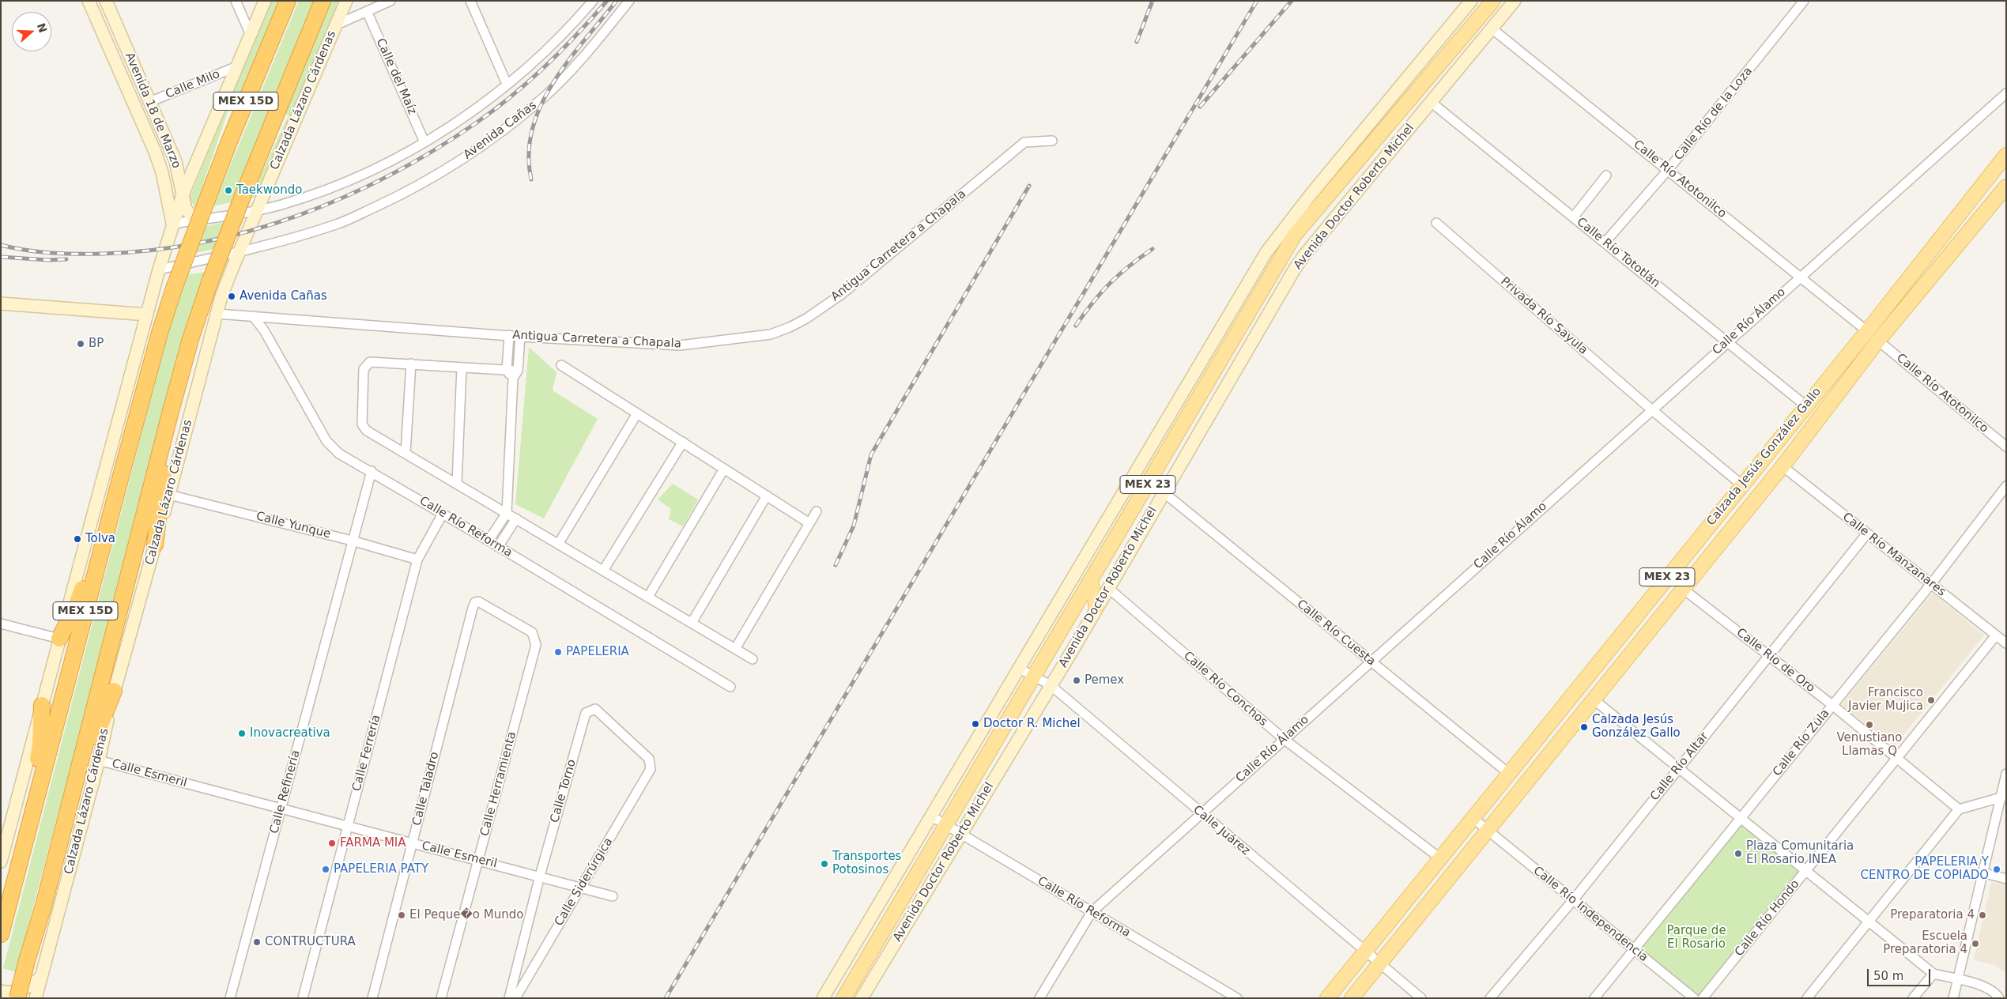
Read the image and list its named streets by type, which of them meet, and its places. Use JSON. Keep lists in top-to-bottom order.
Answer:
{
  "streets": {
    "highway": ["Calzada Lázaro Cárdenas", "MEX 15D"],
    "main road": [
      "Avenida 18 de Marzo",
      "Avenida Doctor Roberto Michel",
      "Calzada Jesús González Gallo",
      "MEX 23"
    ],
    "street": [
      "Calle del Maíz",
      "Calle Milo",
      "Calle Río de la Loza",
      "Avenida Cañas",
      "Calle Río Atotonilco",
      "Antigua Carretera a Chapala",
      "Calle Río Tototlán",
      "Privada Río Sayula",
      "Calle Río Álamo",
      "Calle Yunque",
      "Calle Río Reforma",
      "Calle Río Manzanares",
      "Calle Río Cuesta",
      "Calle Río de Oro",
      "Calle Río Conchos",
      "Calle Río Zula",
      "Calle Ferrería",
      "Calle Río Altar",
      "Calle Esmeril",
      "Calle Herramienta",
      "Calle Taladro",
      "Calle Torno",
      "Calle Refinería",
      "Calle Juárez",
      "Calle Siderúrgica",
      "Calle Río Independencia",
      "Calle Río Hondo"
    ]
  },
  "crossings": [
    ["Calle Milo", "Avenida 18 de Marzo"],
    ["Calzada Lázaro Cárdenas", "Avenida Cañas"],
    ["Calzada Lázaro Cárdenas", "Antigua Carretera a Chapala"],
    ["Calzada Lázaro Cárdenas", "Calle Yunque"],
    ["Calzada Lázaro Cárdenas", "Calle Esmeril"],
    ["Calle Río de la Loza", "Calle Río Atotonilco"],
    ["Calle Río de la Loza", "Calle Río Tototlán"],
    ["Calle Río Atotonilco", "Avenida Doctor Roberto Michel"],
    ["Calle Río Atotonilco", "Calle Río Álamo"],
    ["Calle Río Atotonilco", "Calzada Jesús González Gallo"],
    ["Avenida Doctor Roberto Michel", "Calle Río Tototlán"],
    ["Avenida Doctor Roberto Michel", "Calle Río Reforma"],
    ["Avenida Doctor Roberto Michel", "Calle Río Cuesta"],
    ["Avenida Doctor Roberto Michel", "Calle Río Conchos"],
    ["Avenida Doctor Roberto Michel", "Calle Juárez"],
    ["Antigua Carretera a Chapala", "Calle Río Reforma"],
    ["Calle Río Tototlán", "Calle Río Álamo"],
    ["Calle Río Tototlán", "Calzada Jesús González Gallo"],
    ["Privada Río Sayula", "Calle Río Álamo"],
    ["Privada Río Sayula", "Calzada Jesús González Gallo"],
    ["Calle Río Álamo", "Calle Río Reforma"],
    ["Calle Río Álamo", "Calle Río Cuesta"],
    ["Calle Río Álamo", "Calle Río Conchos"],
    ["Calle Río Álamo", "Calle Juárez"],
    ["Calzada Jesús González Gallo", "Calle Río Manzanares"],
    ["Calzada Jesús González Gallo", "Calle Río Cuesta"],
    ["Calzada Jesús González Gallo", "Calle Río de Oro"],
    ["Calzada Jesús González Gallo", "Calle Río Conchos"],
    ["Calzada Jesús González Gallo", "Calle Juárez"],
    ["Calzada Jesús González Gallo", "Calle Río Independencia"],
    ["Calle Yunque", "Calle Ferrería"],
    ["Calle Yunque", "Calle Refinería"],
    ["Calle Río Reforma", "Calle Ferrería"],
    ["Calle Río Reforma", "Calle Refinería"],
    ["Calle Río Manzanares", "Calle Río Zula"],
    ["Calle Río Manzanares", "Calle Río Altar"],
    ["Calle Río Manzanares", "Calle Río Hondo"],
    ["Calle Río de Oro", "Calle Río Zula"],
    ["Calle Río de Oro", "Calle Río Altar"],
    ["Calle Río de Oro", "Calle Río Hondo"],
    ["Calle Río Zula", "Calle Río Independencia"],
    ["Calle Ferrería", "Calle Esmeril"],
    ["Calle Río Altar", "Calle Río Independencia"],
    ["Calle Esmeril", "Calle Herramienta"],
    ["Calle Esmeril", "Calle Taladro"],
    ["Calle Esmeril", "Calle Torno"],
    ["Calle Esmeril", "Calle Refinería"],
    ["Calle Esmeril", "Calle Siderúrgica"],
    ["Calle Herramienta", "Calle Taladro"],
    ["Calle Torno", "Calle Siderúrgica"]
  ],
  "parks": ["Parque de El Rosario"],
  "places": [
    "Taekwondo",
    "Avenida Cañas",
    "BP",
    "Tolva",
    "PAPELERIA",
    "Pemex",
    "Francisco Javier Mujica",
    "Doctor R. Michel",
    "Venustiano Llamas Q",
    "Calzada Jesús González Gallo",
    "Inovacreativa",
    "FARMA MIA",
    "Plaza Comunitaria El Rosario INEA",
    "Transportes Potosinos",
    "PAPELERIA PATY",
    "PAPELERIA Y CENTRO DE COPIADO",
    "El Peque�o Mundo",
    "Preparatoria 4",
    "CONTRUCTURA",
    "Escuela Preparatoria 4"
  ],
  "scale_bar": "50 m",
  "north": "right"
}
